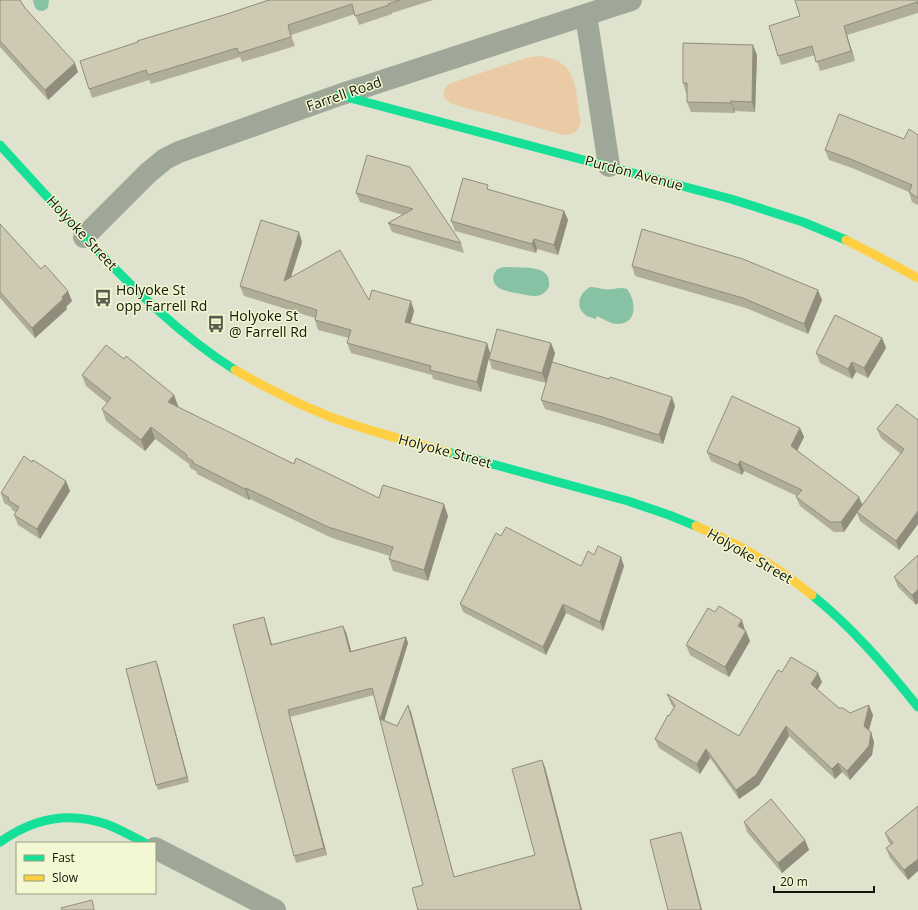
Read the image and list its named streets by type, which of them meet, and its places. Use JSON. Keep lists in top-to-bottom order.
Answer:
{
  "streets": {
    "main road": ["Purdon Avenue", "Holyoke Street"],
    "street": ["Farrell Road"]
  },
  "crossings": [
    ["Farrell Road", "Purdon Avenue"],
    ["Farrell Road", "Holyoke Street"]
  ],
  "places": {
    "bus stop": ["Holyoke St opp Farrell Rd", "Holyoke St @ Farrell Rd"]
  },
  "legend": ["Fast", "Slow"],
  "scale_bar": "20 m"
}
